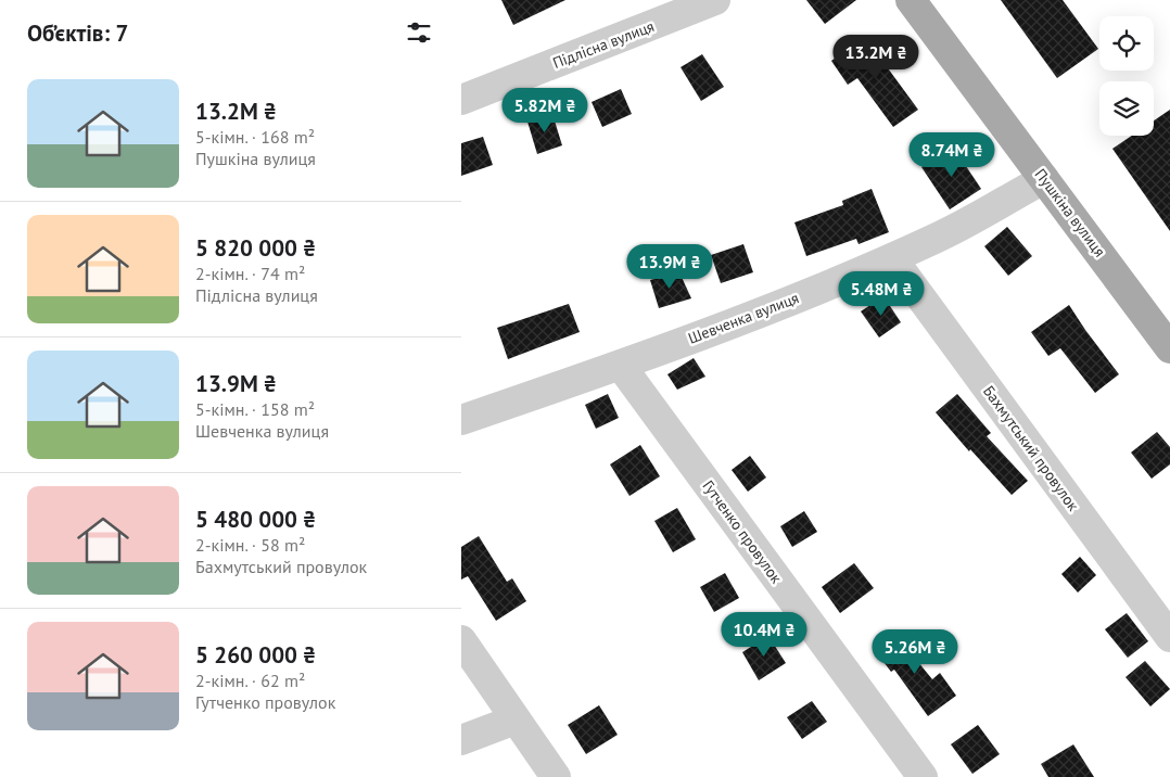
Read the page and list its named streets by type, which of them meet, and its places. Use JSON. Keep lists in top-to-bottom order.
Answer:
{
  "streets": {
    "main road": ["Пушкіна вулиця"],
    "street": [
      "Підлісна вулиця",
      "Шевченка вулиця",
      "Бахмутський провулок",
      "Гутченко провулок"
    ]
  },
  "crossings": [
    ["Пушкіна вулиця", "Шевченка вулиця"],
    ["Шевченка вулиця", "Бахмутський провулок"],
    ["Шевченка вулиця", "Гутченко провулок"]
  ],
  "page": {
    "heading": "Об’єктів: 7",
    "price": [
      "13.2M ₴",
      "5.82M ₴",
      "8.74M ₴",
      "13.9M ₴",
      "5.48M ₴",
      "10.4M ₴",
      "5.26M ₴"
    ],
    "list": [
      {
        "name": "13.2M ₴",
        "note": "5-кімн. · 168 m² · Пушкіна вулиця"
      },
      {
        "name": "5 820 000 ₴",
        "note": "2-кімн. · 74 m² · Підлісна вулиця"
      },
      {
        "name": "13.9M ₴",
        "note": "5-кімн. · 158 m² · Шевченка вулиця"
      },
      {
        "name": "5 480 000 ₴",
        "note": "2-кімн. · 58 m² · Бахмутський провулок"
      },
      {
        "name": "5 260 000 ₴",
        "note": "2-кімн. · 62 m² · Гутченко провулок"
      }
    ]
  }
}
